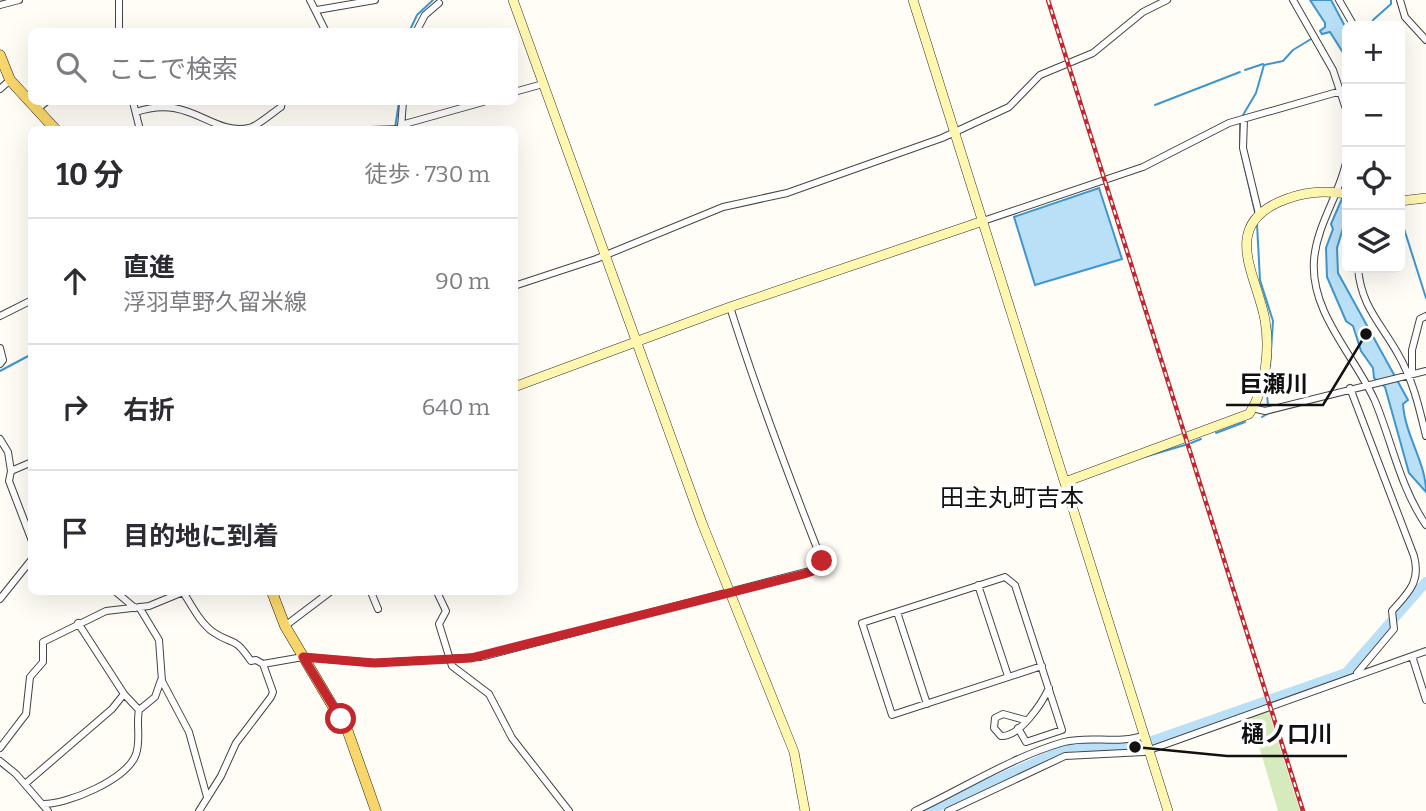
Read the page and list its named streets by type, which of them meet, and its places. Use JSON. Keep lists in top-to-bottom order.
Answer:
{
  "districts": ["田主丸町吉本"],
  "places": ["巨瀬川", "樋ノ口川"],
  "page": {
    "map_buttons": ["+", "−"],
    "search": "ここで検索",
    "heading": ["10 分", "徒歩 · 730 m"],
    "list": [
      ["直進", "浮羽草野久留米線", "90 m"],
      ["右折", "640 m"],
      "目的地に到着"
    ]
  }
}
